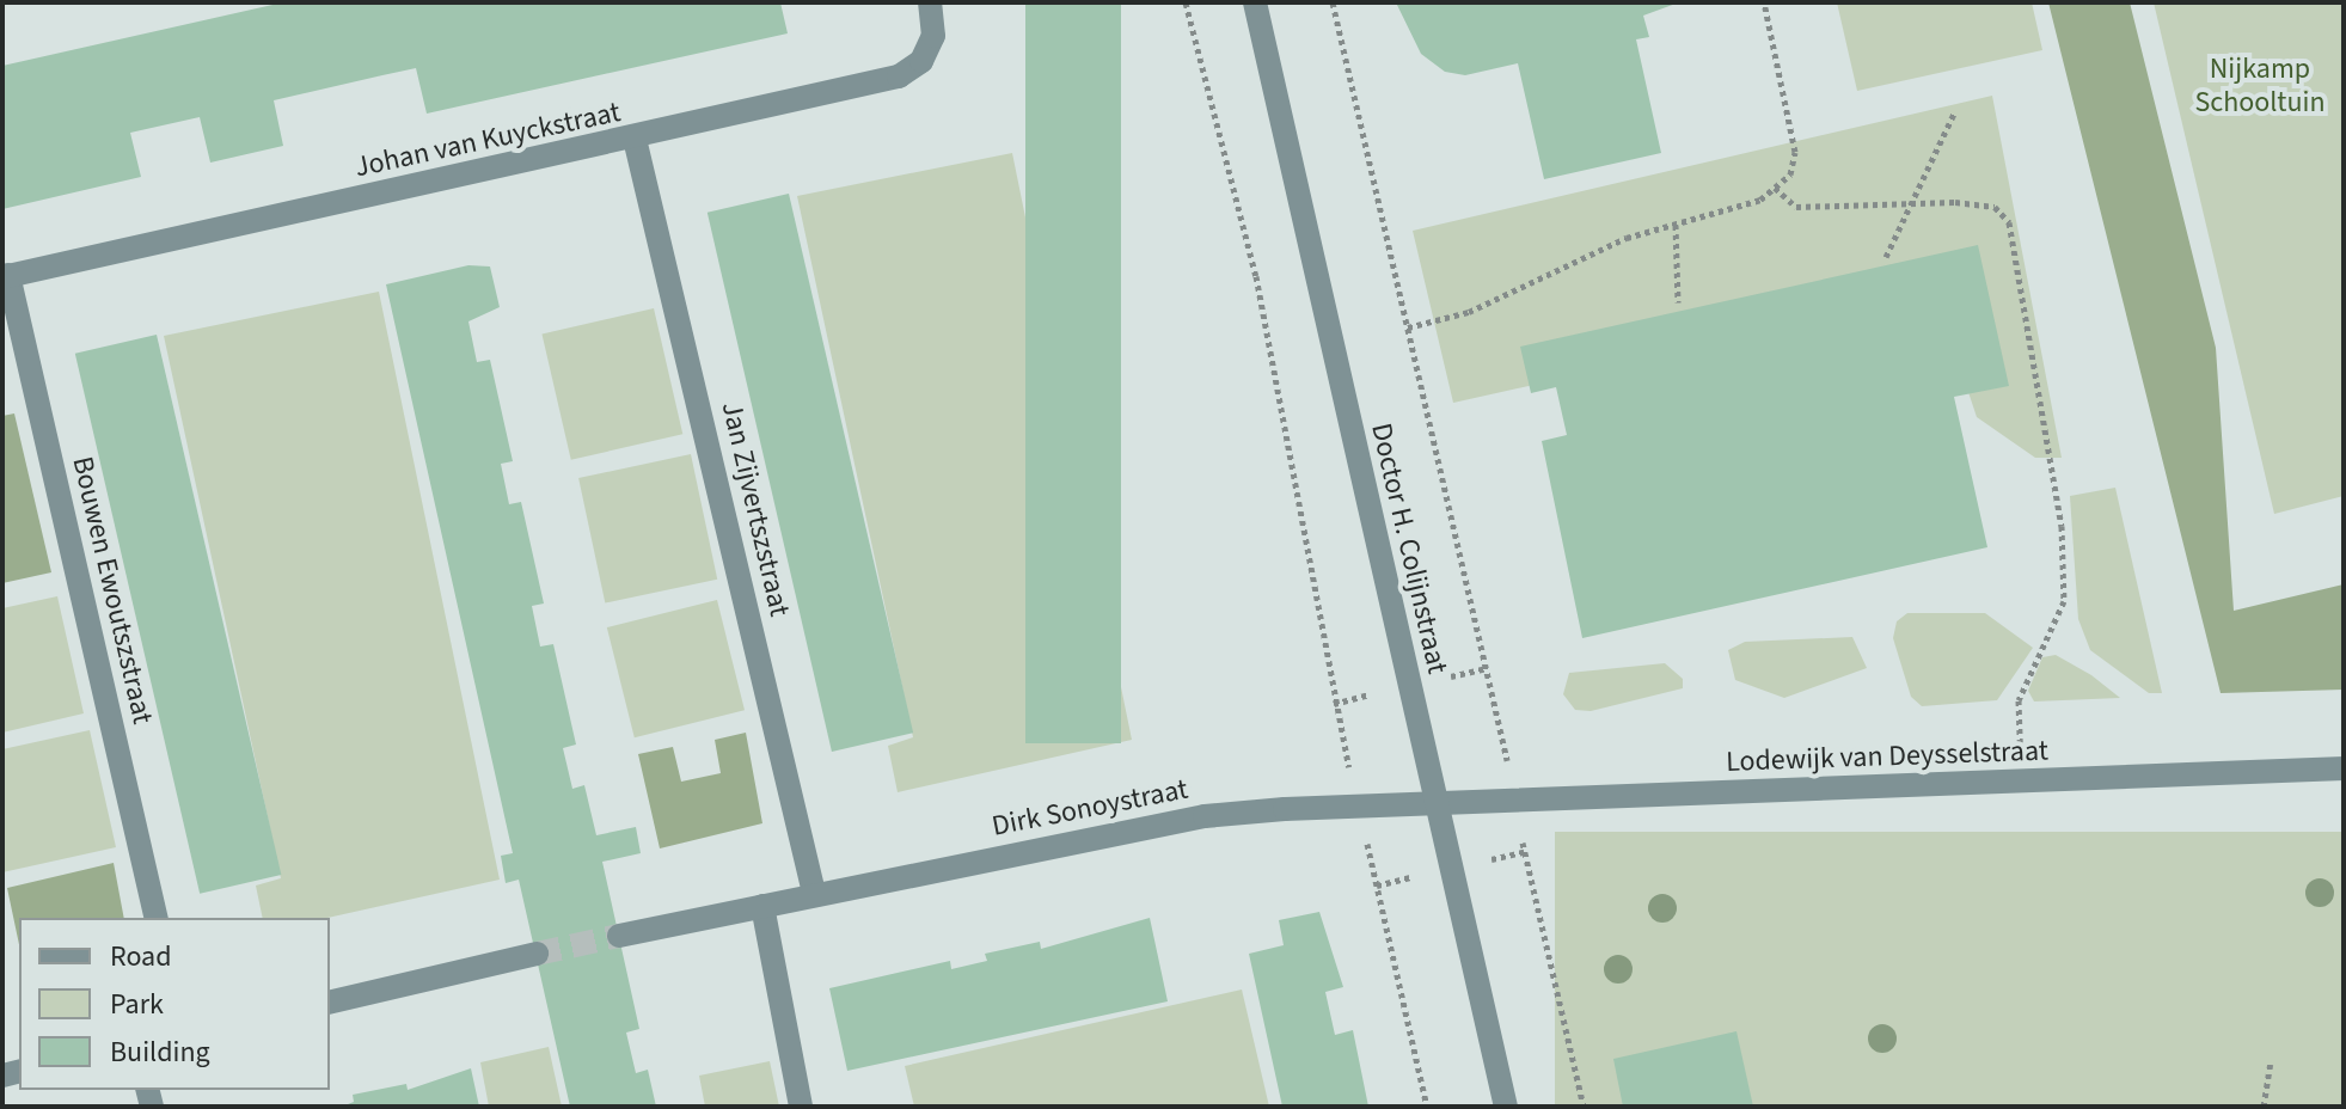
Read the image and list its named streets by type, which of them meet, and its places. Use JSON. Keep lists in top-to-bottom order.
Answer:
{
  "streets": {
    "street": [
      "Johan van Kuyckstraat",
      "Jan Zijvertszstraat",
      "Doctor H. Colijnstraat",
      "Bouwen Ewoutszstraat",
      "Lodewijk van Deysselstraat",
      "Dirk Sonoystraat"
    ]
  },
  "crossings": [
    ["Johan van Kuyckstraat", "Jan Zijvertszstraat"],
    ["Johan van Kuyckstraat", "Bouwen Ewoutszstraat"],
    ["Jan Zijvertszstraat", "Dirk Sonoystraat"],
    ["Doctor H. Colijnstraat", "Lodewijk van Deysselstraat"],
    ["Doctor H. Colijnstraat", "Dirk Sonoystraat"],
    ["Lodewijk van Deysselstraat", "Dirk Sonoystraat"]
  ],
  "parks": ["Nijkamp Schooltuin"],
  "legend": ["Road", "Park", "Building"]
}
